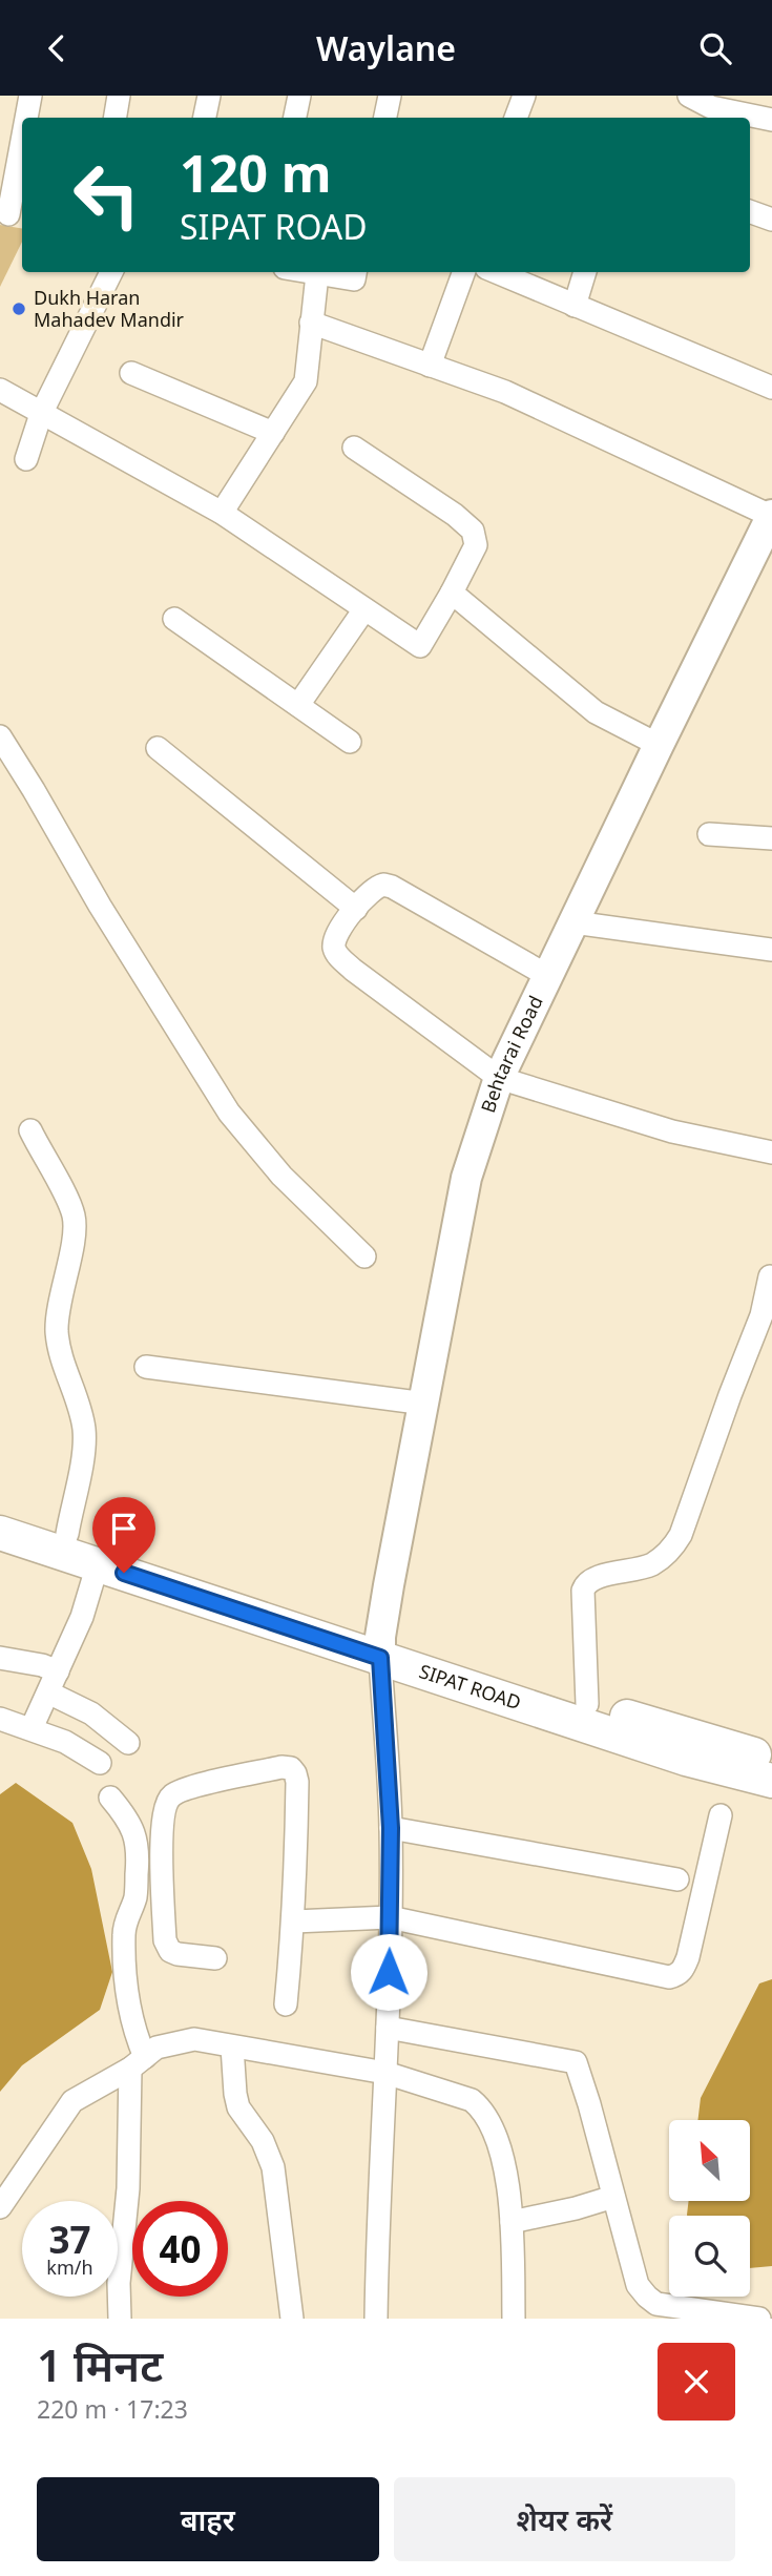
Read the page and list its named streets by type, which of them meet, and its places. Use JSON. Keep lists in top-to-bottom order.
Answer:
{
  "streets": {
    "highway": ["SIPAT ROAD"],
    "main road": ["Behtarai Road"]
  },
  "crossings": [
    ["Behtarai Road", "SIPAT ROAD"]
  ],
  "places": ["Dukh Haran Mahadev Mandir"],
  "north": "top left",
  "page": {
    "header": "Waylane",
    "turn": ["120 m", "SIPAT ROAD"],
    "speed": "37 km/h",
    "limit": "40",
    "heading": ["1 मिनट", "220 m · 17:23"],
    "buttons": ["बाहर", "शेयर करें"]
  }
}
